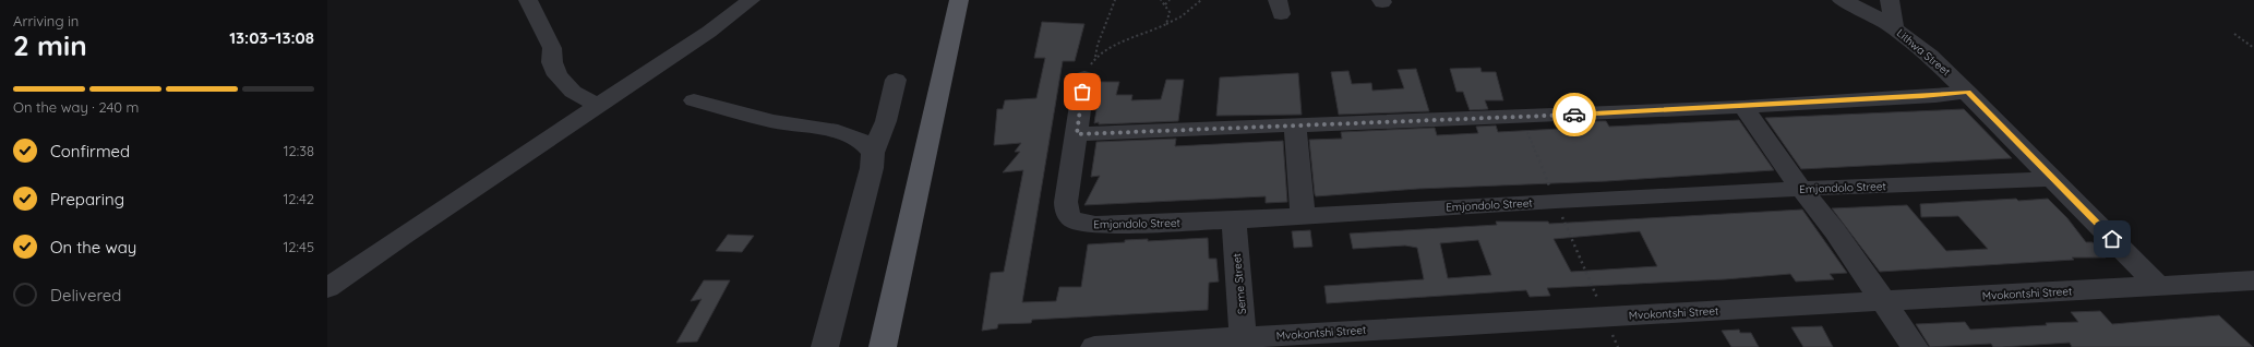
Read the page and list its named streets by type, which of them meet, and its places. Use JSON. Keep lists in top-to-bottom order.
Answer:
{
  "streets": {
    "street": [
      "Lithwa Street",
      "Emjondolo Street",
      "Seme Street",
      "Mvokontshi Street"
    ]
  },
  "crossings": [
    ["Lithwa Street", "Emjondolo Street"],
    ["Lithwa Street", "Mvokontshi Street"],
    ["Emjondolo Street", "Seme Street"],
    ["Seme Street", "Mvokontshi Street"]
  ],
  "page": {
    "heading": ["2 min", "Arriving in", "13:03–13:08"],
    "bar": "On the way · 240 m",
    "list": [
      ["Confirmed", "12:38"],
      ["Preparing", "12:42"],
      ["On the way", "12:45"],
      "Delivered"
    ]
  }
}
